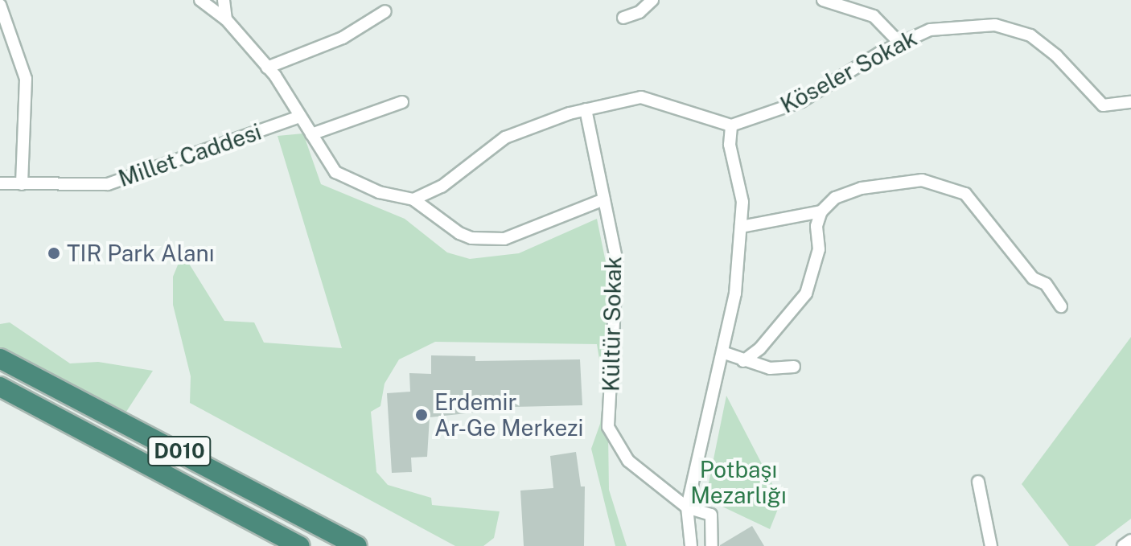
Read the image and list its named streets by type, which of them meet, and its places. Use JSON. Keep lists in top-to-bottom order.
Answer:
{
  "streets": {
    "highway": ["D010"],
    "street": ["Köseler Sokak", "Millet Caddesi", "Kültür Sokak"]
  },
  "parks": ["Potbaşı Mezarlığı"],
  "places": ["TIR Park Alanı", "Erdemir Ar-Ge Merkezi"]
}
